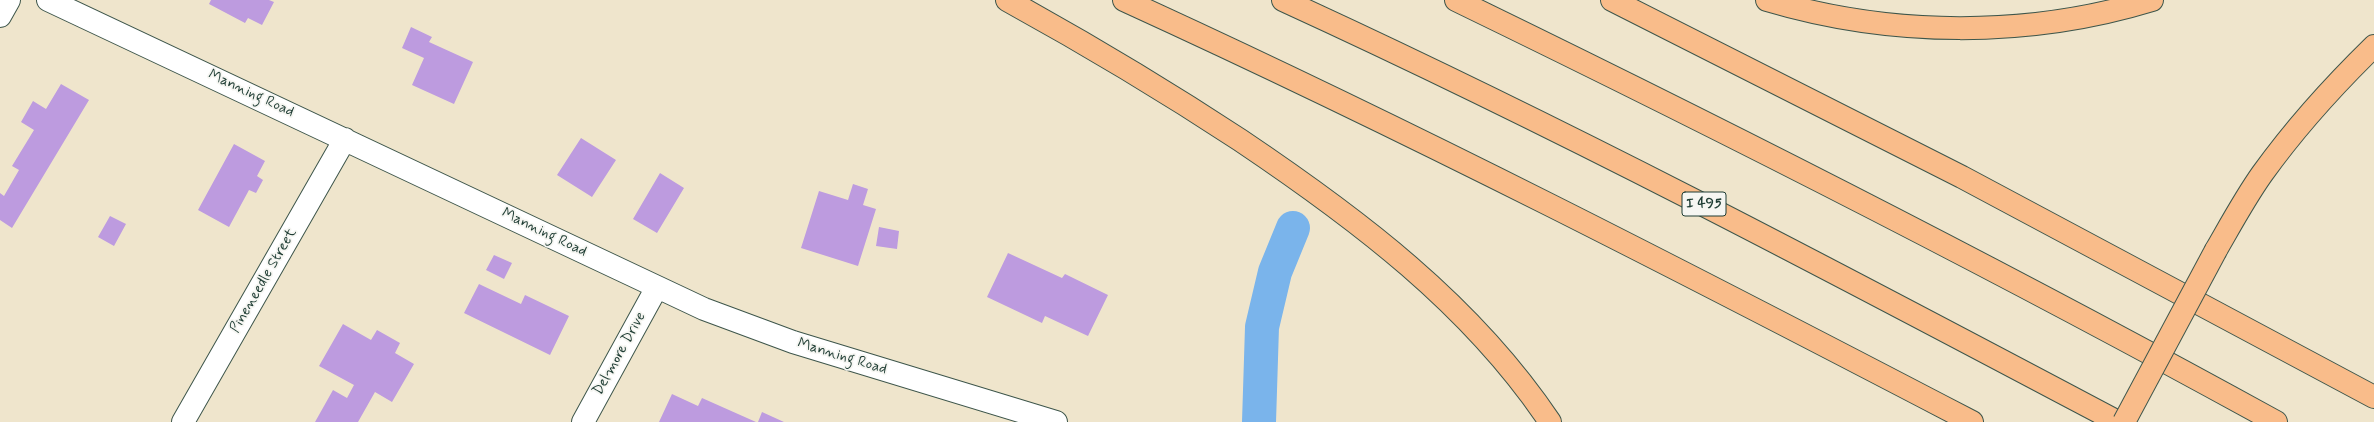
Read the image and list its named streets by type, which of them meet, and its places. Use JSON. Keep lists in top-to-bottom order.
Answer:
{
  "streets": {
    "highway": ["I 495"],
    "street": ["Manning Road", "Pineneedle Street", "Delmore Drive"]
  },
  "crossings": [
    ["Manning Road", "Pineneedle Street"],
    ["Manning Road", "Delmore Drive"]
  ]
}
